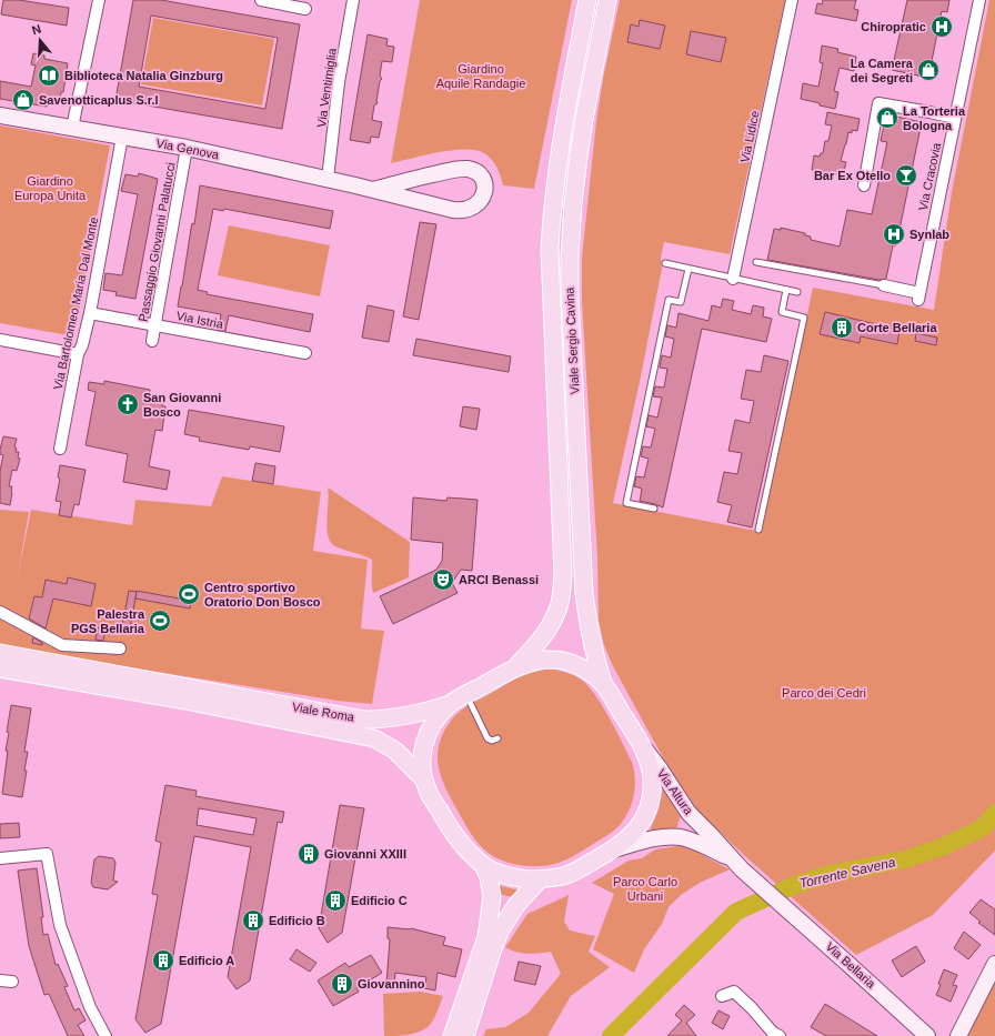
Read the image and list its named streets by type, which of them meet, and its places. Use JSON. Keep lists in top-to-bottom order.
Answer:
{
  "streets": {
    "main road": ["Viale Sergio Cavina", "Viale Roma"],
    "street": [
      "Via Ventimiglia",
      "Via Lidice",
      "Via Genova",
      "Via Cracovia",
      "Passaggio Giovanni Palatucci",
      "Via Bartolomeo Maria Dal Monte",
      "Via Istria",
      "Via Altura",
      "Via Bellaria"
    ]
  },
  "crossings": [
    ["Via Ventimiglia", "Via Genova"],
    ["Via Genova", "Passaggio Giovanni Palatucci"],
    ["Via Genova", "Via Bartolomeo Maria Dal Monte"],
    ["Passaggio Giovanni Palatucci", "Via Istria"],
    ["Via Bartolomeo Maria Dal Monte", "Via Istria"],
    ["Via Altura", "Via Bellaria"]
  ],
  "water": ["Torrente Savena"],
  "parks": [
    "Giardino Aquile Randagie",
    "Giardino Europa Unita",
    "Parco dei Cedri",
    "Parco Carlo Urbani"
  ],
  "places": {
    "hospital": ["Chiropratic", "Synlab"],
    "shop": ["La Camera dei Segreti", "Savenotticaplus S.r.l", "La Torteria Bologna"],
    "library": ["Biblioteca Natalia Ginzburg"],
    "bar": ["Bar Ex Otello"],
    "building": [
      "Corte Bellaria",
      "Giovanni XXIII",
      "Edificio C",
      "Edificio B",
      "Edificio A",
      "Giovannino"
    ],
    "church": ["San Giovanni Bosco"],
    "theatre": ["ARCI Benassi"],
    "sports": ["Centro sportivo Oratorio Don Bosco", "Palestra PGS Bellaria"]
  },
  "north": "top"
}
